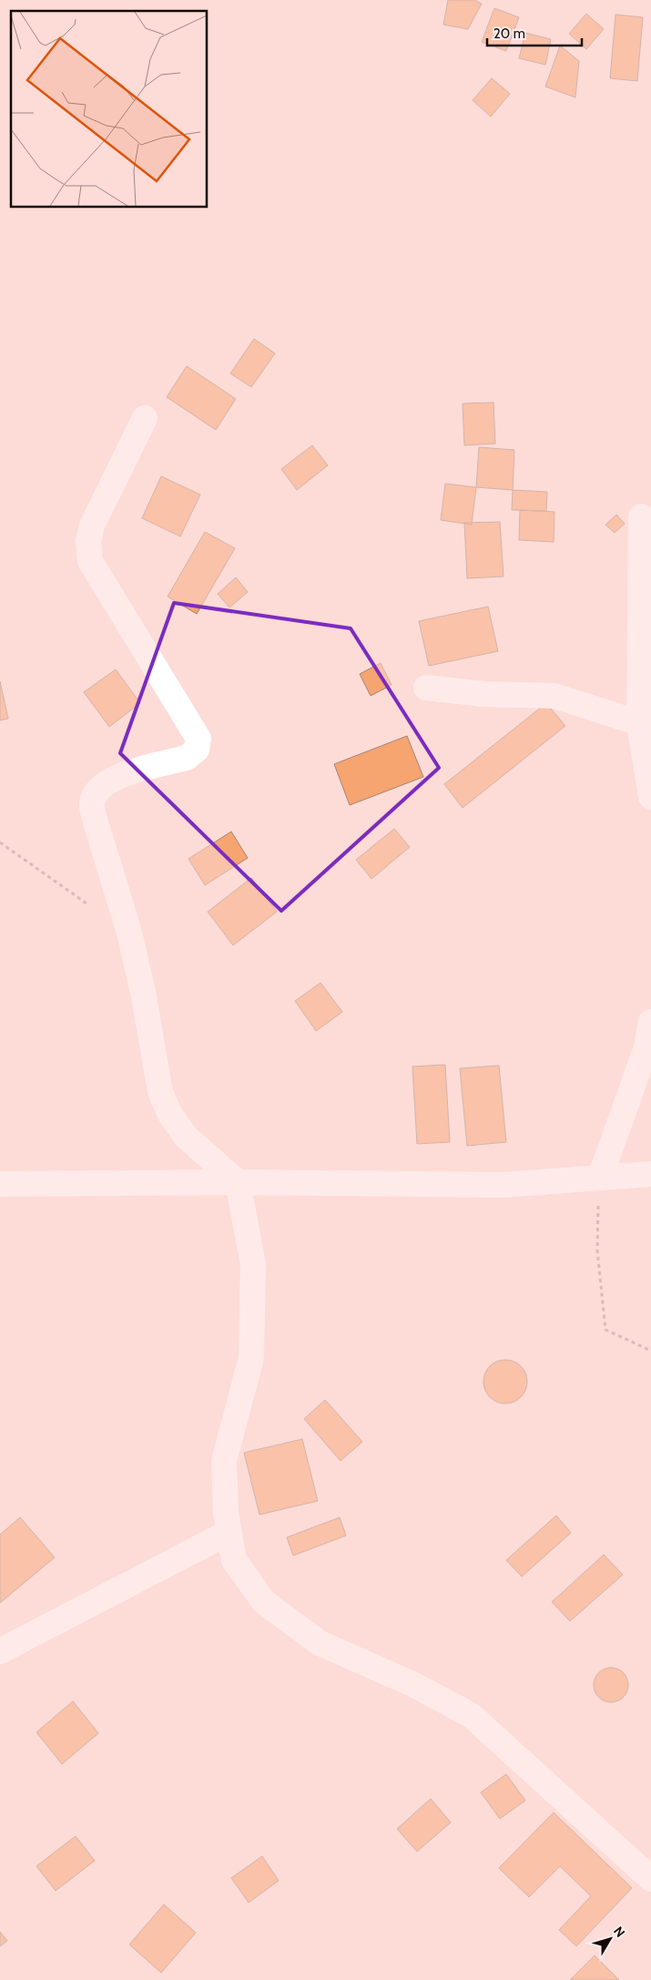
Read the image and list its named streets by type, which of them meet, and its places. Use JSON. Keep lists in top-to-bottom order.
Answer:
{
  "scale_bar": "20 m",
  "north": "top right"
}
